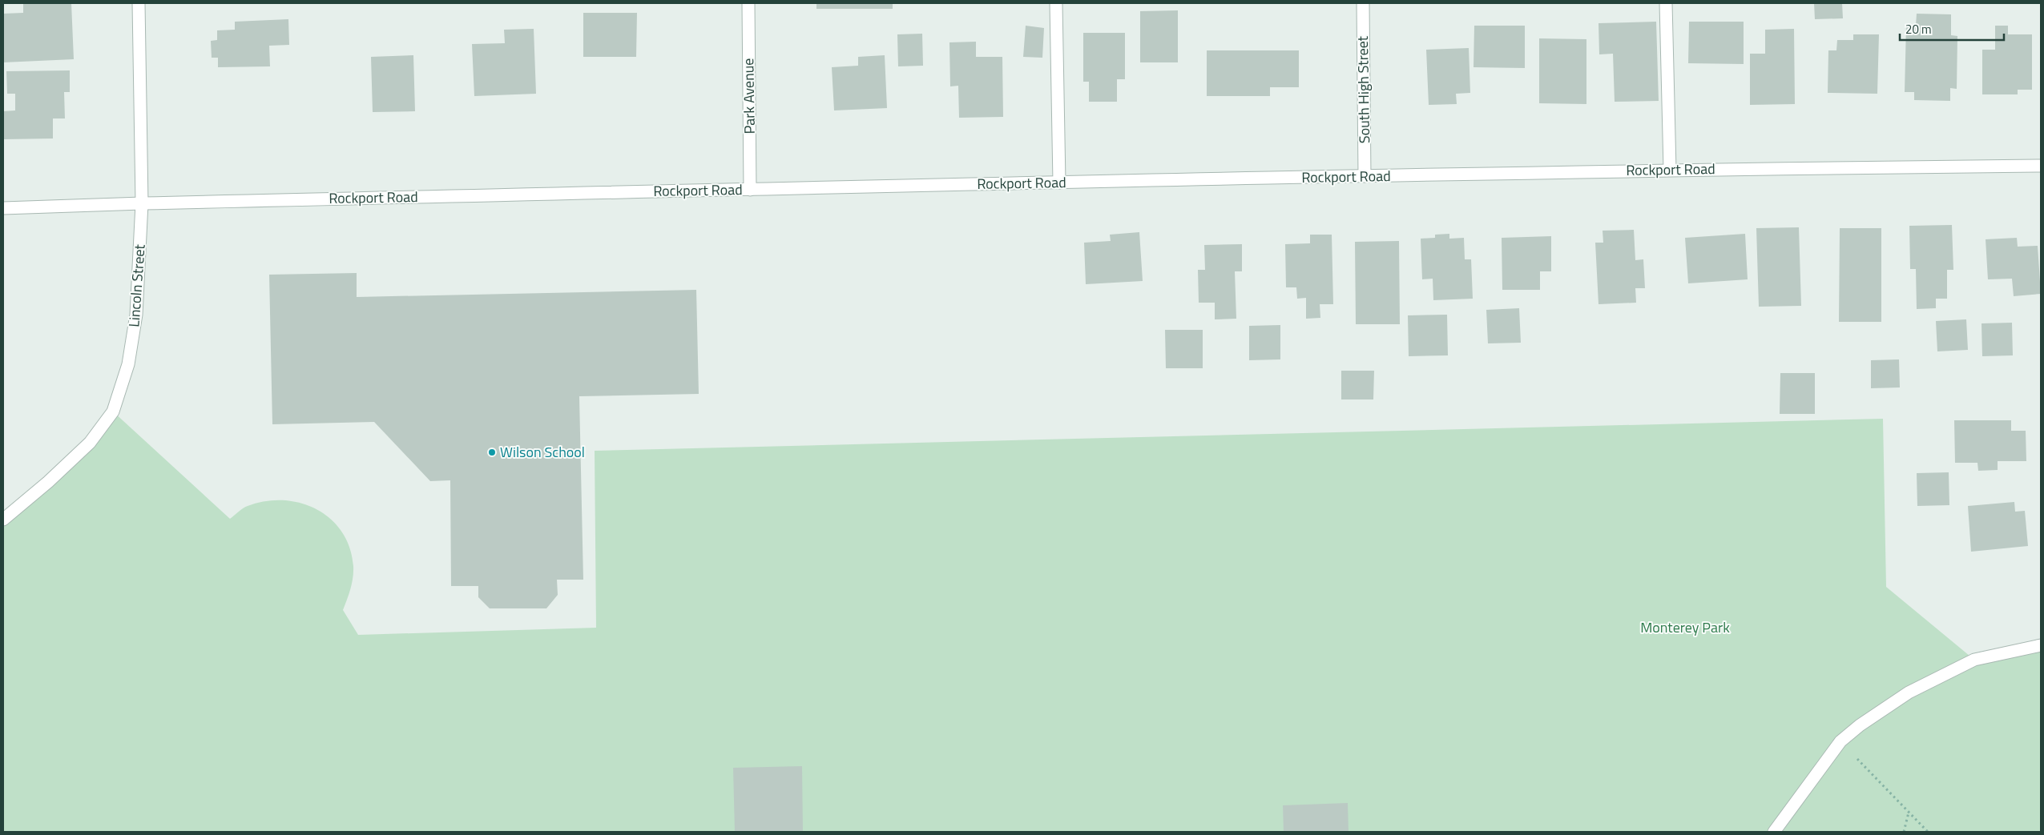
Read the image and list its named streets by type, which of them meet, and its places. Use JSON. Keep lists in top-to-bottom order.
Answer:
{
  "streets": {
    "street": [
      "South High Street",
      "Park Avenue",
      "Rockport Road",
      "Lincoln Street"
    ]
  },
  "crossings": [
    ["South High Street", "Rockport Road"],
    ["Park Avenue", "Rockport Road"],
    ["Rockport Road", "Lincoln Street"]
  ],
  "parks": ["Monterey Park"],
  "places": ["Wilson School"],
  "scale_bar": "20 m"
}
